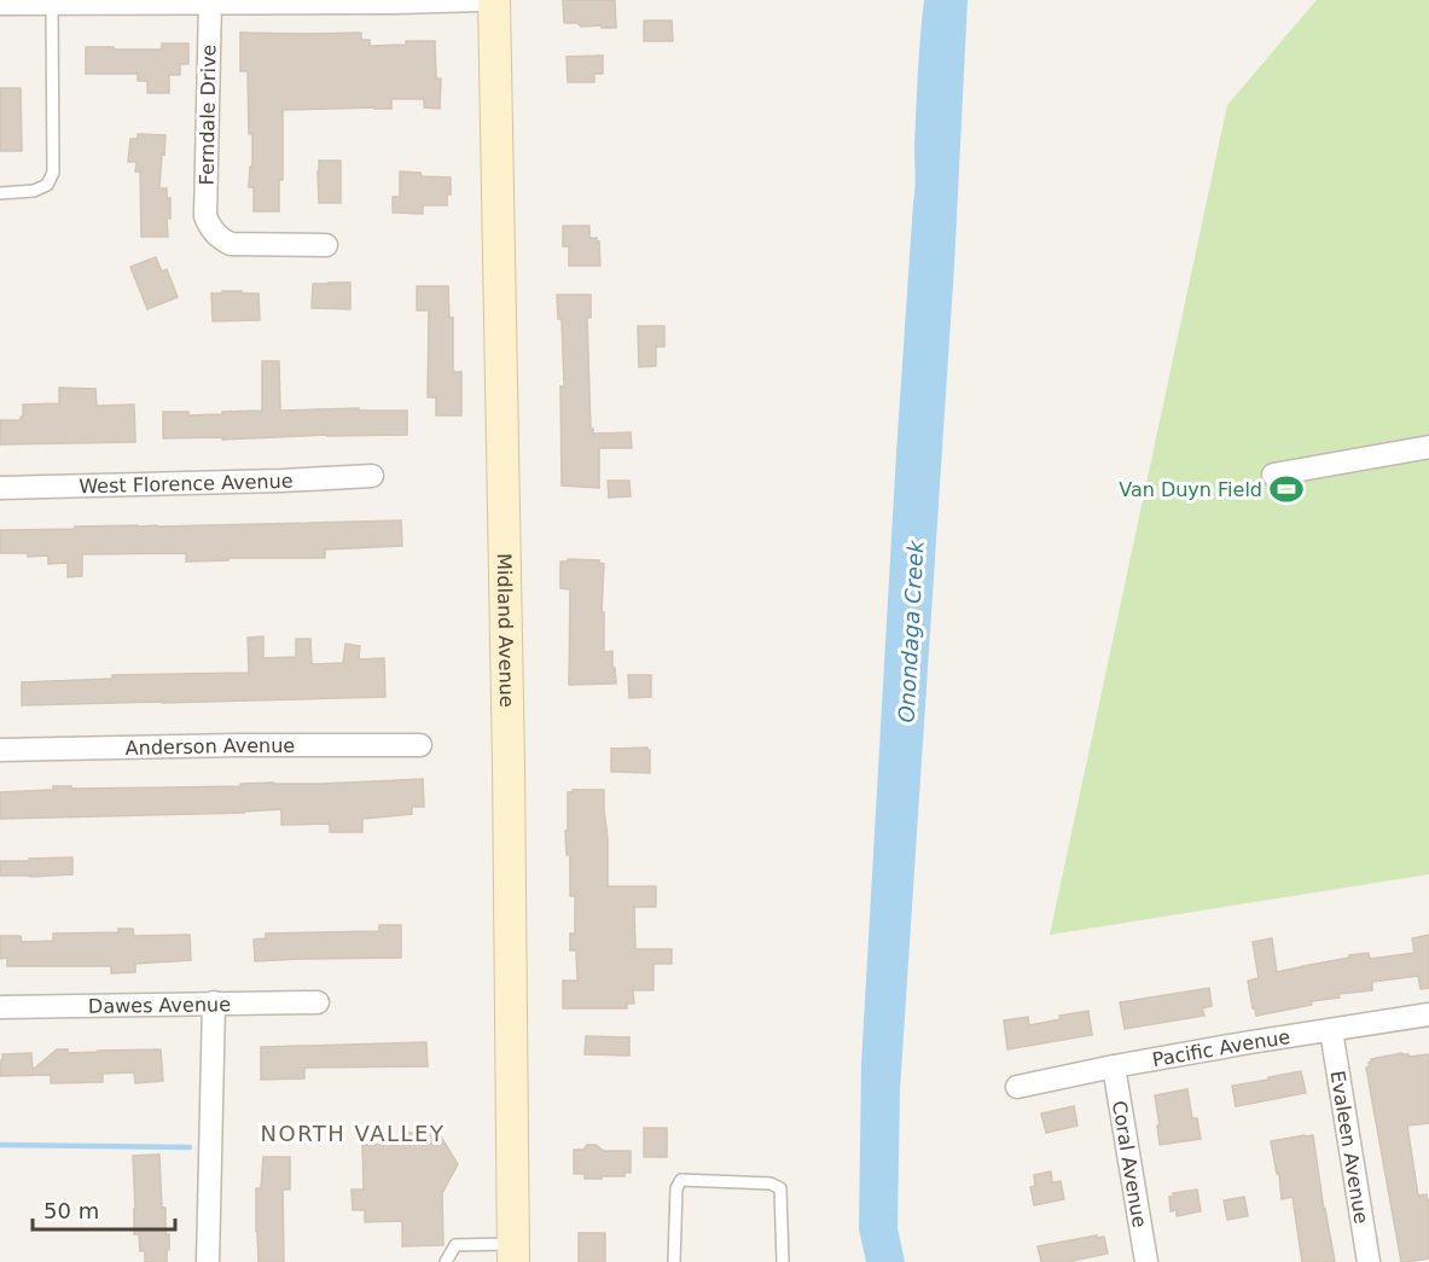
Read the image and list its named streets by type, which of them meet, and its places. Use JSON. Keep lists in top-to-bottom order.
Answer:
{
  "streets": {
    "street": [
      "Ferndale Drive",
      "West Florence Avenue",
      "Midland Avenue",
      "Anderson Avenue",
      "Dawes Avenue",
      "Pacific Avenue",
      "Evaleen Avenue",
      "Coral Avenue"
    ]
  },
  "crossings": [
    ["Pacific Avenue", "Evaleen Avenue"],
    ["Pacific Avenue", "Coral Avenue"]
  ],
  "districts": ["NORTH VALLEY"],
  "water": ["Onondaga Creek"],
  "places": {
    "sports": ["Van Duyn Field"]
  },
  "scale_bar": "50 m"
}
